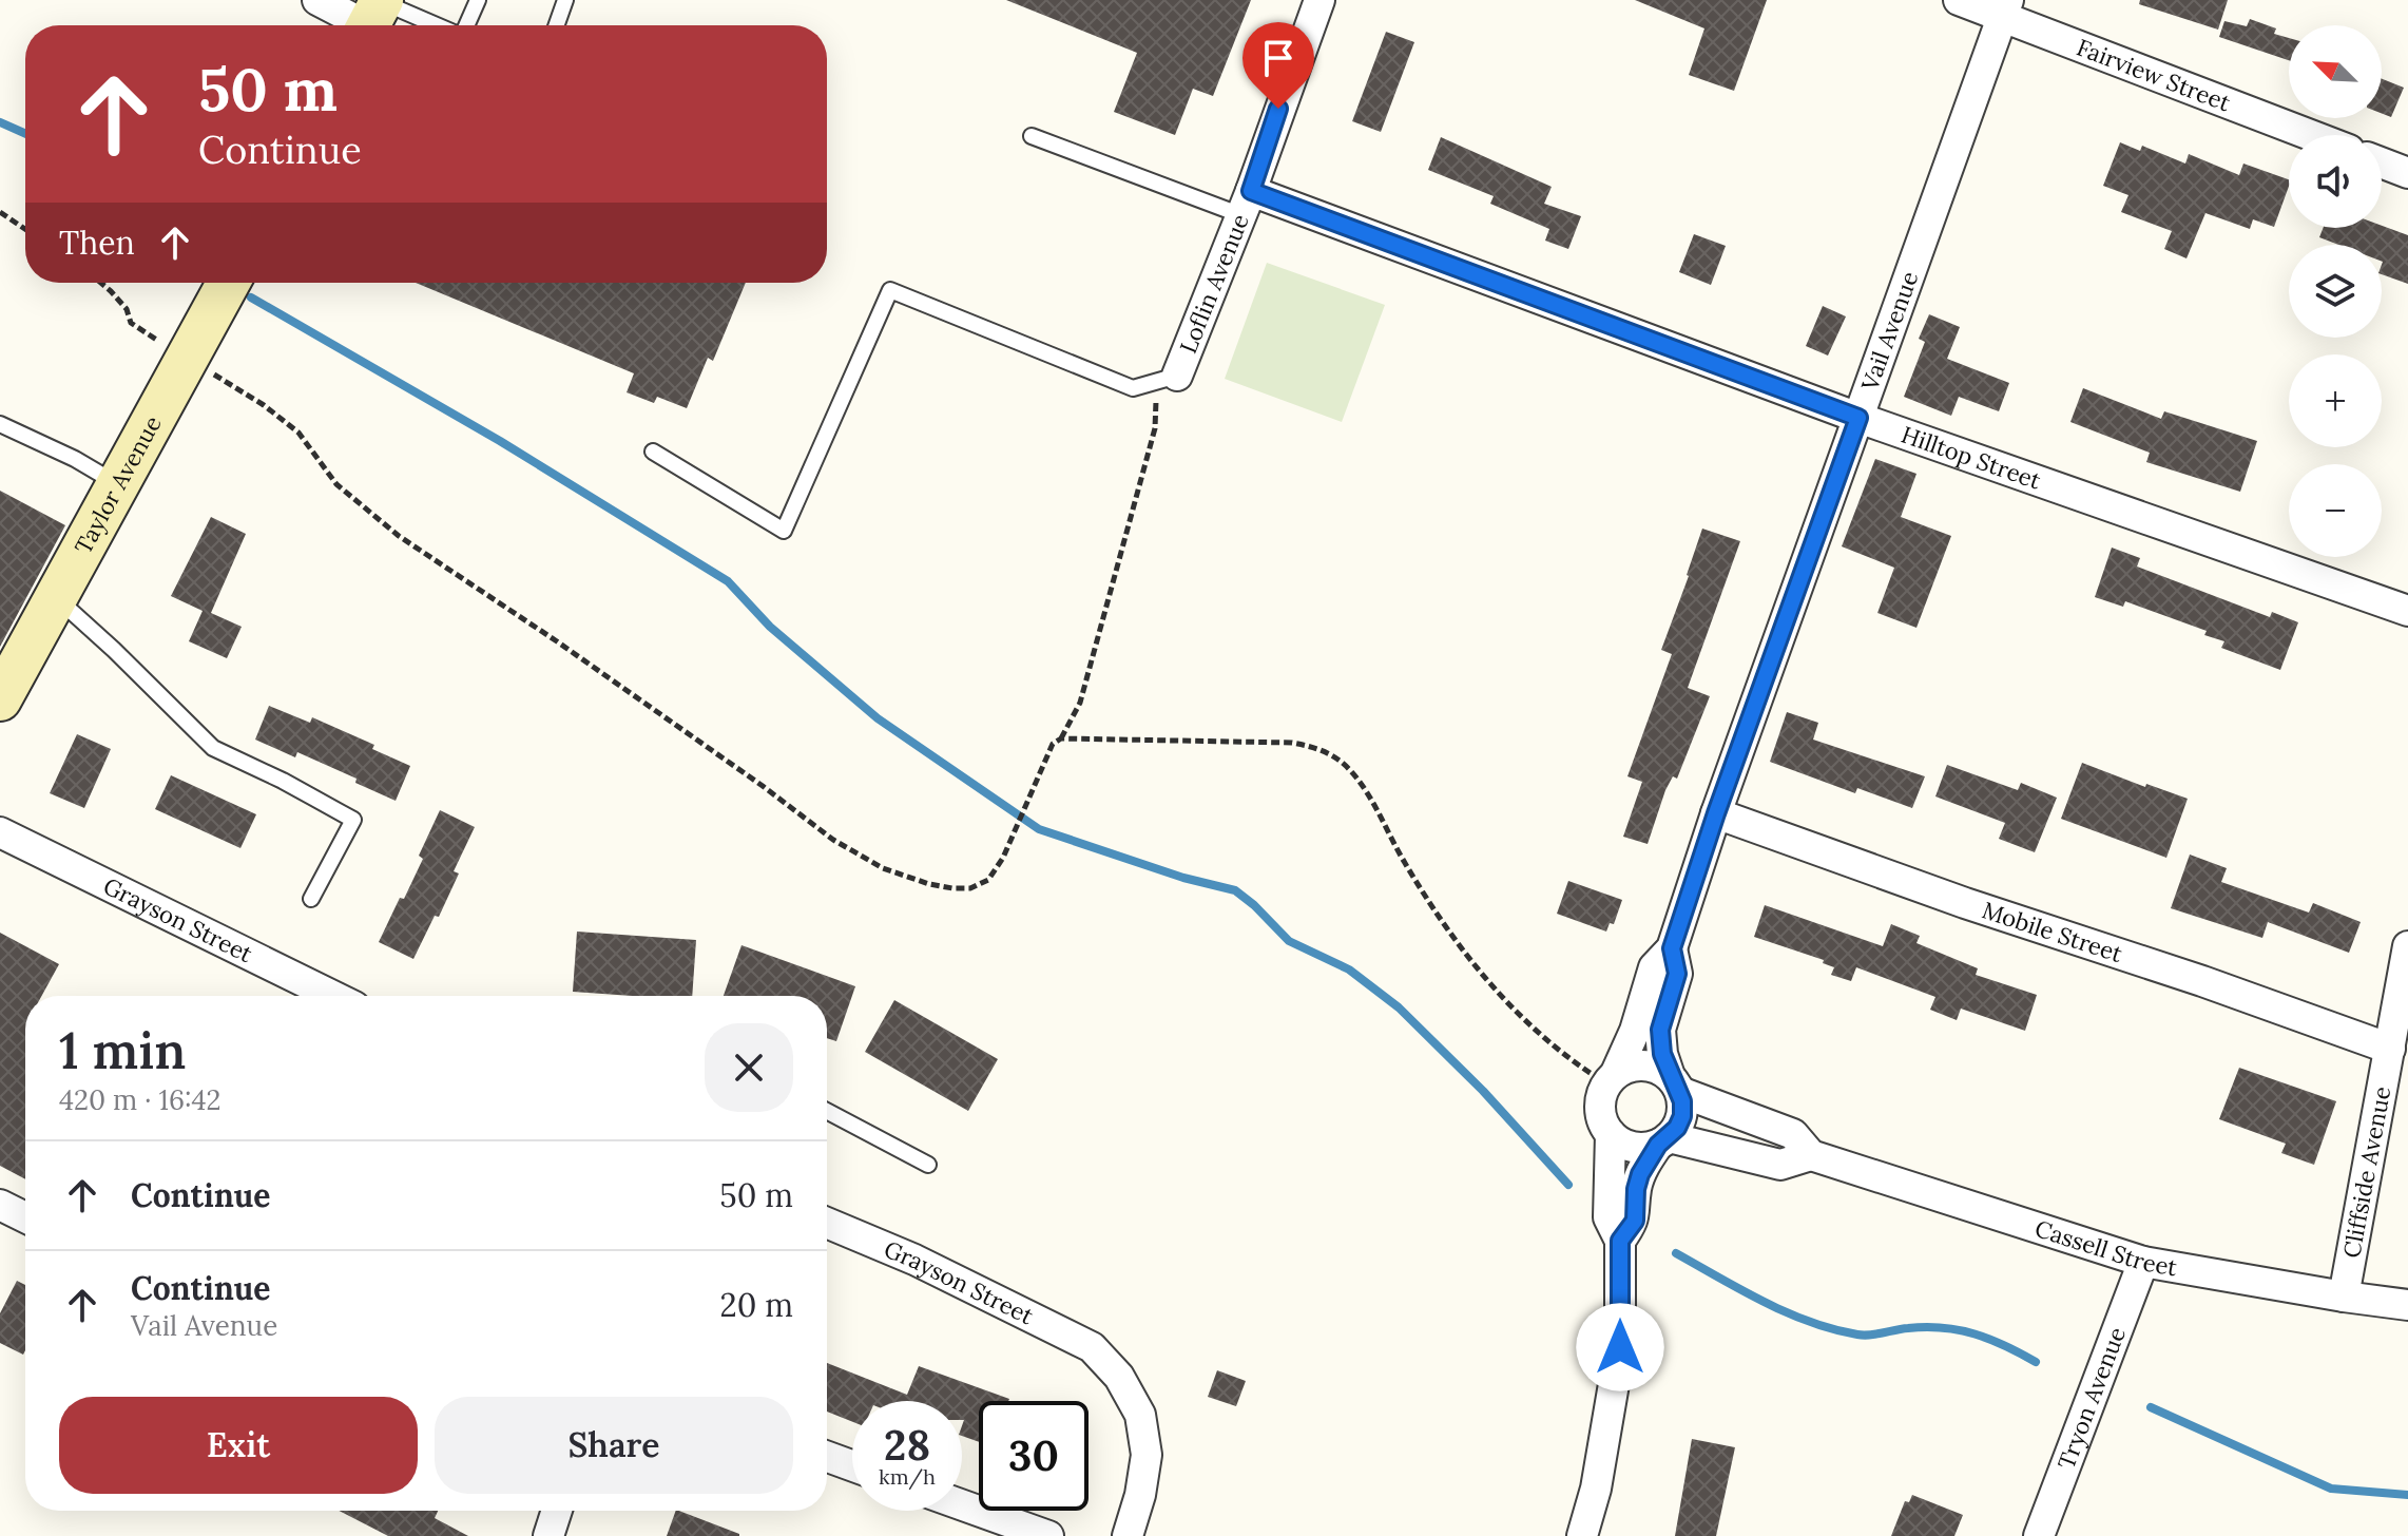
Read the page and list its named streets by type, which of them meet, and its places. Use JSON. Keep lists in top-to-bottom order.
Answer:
{
  "streets": {
    "street": [
      "Fairview Street",
      "Loflin Avenue",
      "Vail Avenue",
      "Hilltop Street",
      "Taylor Avenue",
      "Grayson Street",
      "Mobile Street",
      "Cliffside Avenue",
      "Cassell Street",
      "Tryon Avenue"
    ]
  },
  "crossings": [
    ["Fairview Street", "Vail Avenue"],
    ["Loflin Avenue", "Hilltop Street"],
    ["Vail Avenue", "Hilltop Street"],
    ["Vail Avenue", "Mobile Street"],
    ["Vail Avenue", "Cassell Street"],
    ["Mobile Street", "Cliffside Avenue"],
    ["Cliffside Avenue", "Cassell Street"],
    ["Cassell Street", "Tryon Avenue"]
  ],
  "north": "top left",
  "page": {
    "map_buttons": ["+", "−"],
    "turn": ["50 m", "Continue"],
    "then": "Then",
    "heading": ["1 min", "420 m · 16:42"],
    "list": [
      {
        "name": "Continue",
        "value": "50 m"
      },
      {
        "name": "Continue",
        "note": "Vail Avenue",
        "value": "20 m"
      }
    ],
    "buttons": ["Exit", "Share"],
    "speed": "28 km/h",
    "limit": "30"
  }
}
